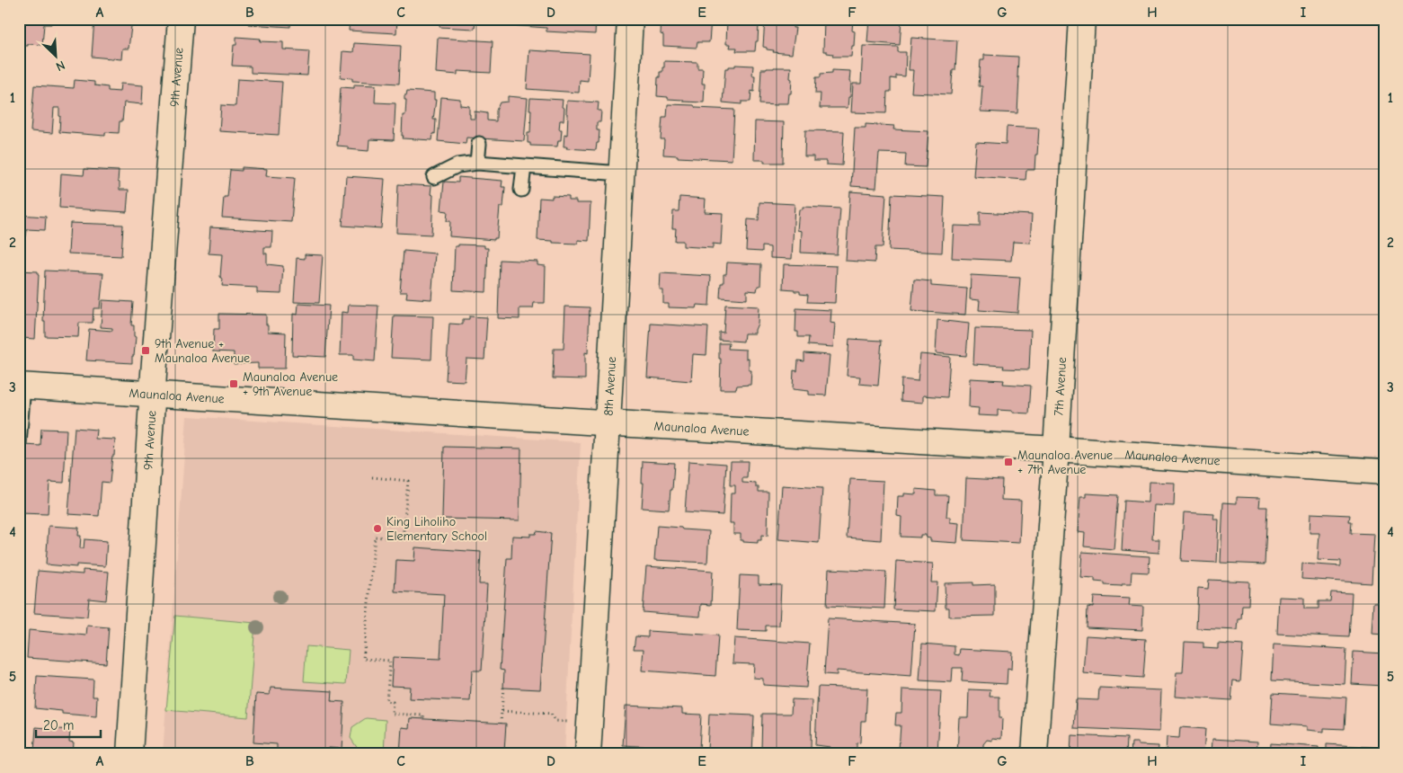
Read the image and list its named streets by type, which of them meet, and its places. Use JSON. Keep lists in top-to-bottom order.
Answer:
{
  "streets": {
    "street": [
      "9th Avenue",
      "8th Avenue",
      "7th Avenue",
      "Maunaloa Avenue"
    ]
  },
  "crossings": [
    ["9th Avenue", "Maunaloa Avenue"],
    ["8th Avenue", "Maunaloa Avenue"],
    ["7th Avenue", "Maunaloa Avenue"]
  ],
  "places": {
    "transit": ["9th Avenue + Maunaloa Avenue", "Maunaloa Avenue + 9th Avenue", "Maunaloa Avenue + 7th Avenue"],
    "other": ["King Liholiho Elementary School"]
  },
  "scale_bar": "20 m",
  "north": "bottom right",
  "grid": {
    "columns": [
      "A",
      "B",
      "C",
      "D",
      "E",
      "F",
      "G",
      "H",
      "I"
    ],
    "rows": [
      "1",
      "2",
      "3",
      "4",
      "5"
    ]
  }
}
